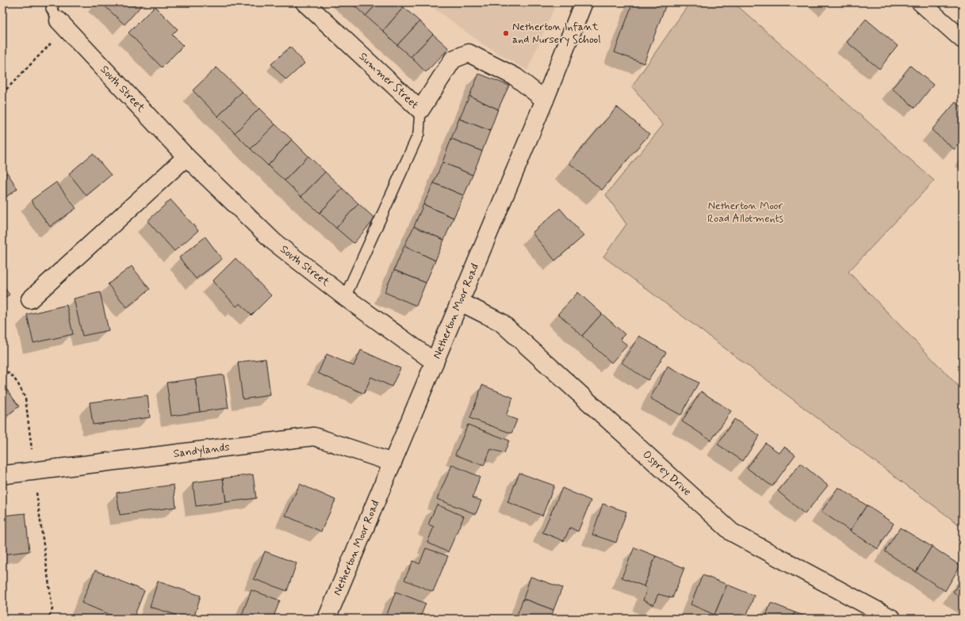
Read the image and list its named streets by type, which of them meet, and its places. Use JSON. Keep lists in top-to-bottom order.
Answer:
{
  "streets": {
    "street": [
      "Summer Street",
      "South Street",
      "Netherton Moor Road",
      "Sandylands",
      "Osprey Drive"
    ]
  },
  "crossings": [
    ["Summer Street", "Netherton Moor Road"],
    ["South Street", "Netherton Moor Road"],
    ["Netherton Moor Road", "Sandylands"],
    ["Netherton Moor Road", "Osprey Drive"]
  ],
  "parks": ["Netherton Moor Road Allotments"],
  "places": ["Netherton Infant and Nursery School"]
}
